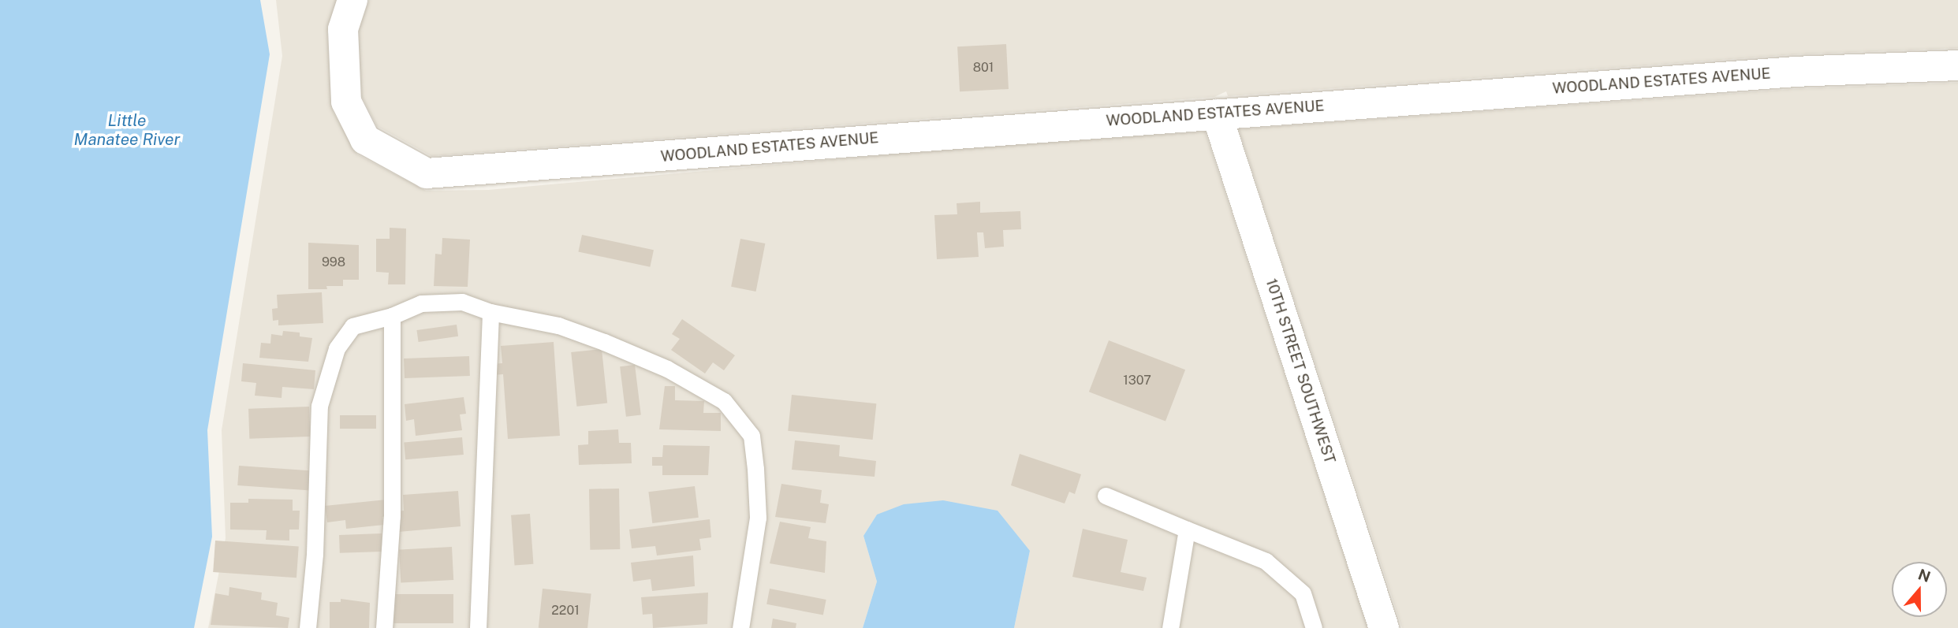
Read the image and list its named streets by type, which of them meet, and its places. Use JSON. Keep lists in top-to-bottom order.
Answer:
{
  "streets": {
    "street": ["WOODLAND ESTATES AVENUE", "10TH STREET SOUTHWEST"]
  },
  "crossings": [
    ["WOODLAND ESTATES AVENUE", "10TH STREET SOUTHWEST"]
  ],
  "water": ["Little Manatee River"],
  "house_numbers": [
    "801",
    "998",
    "1307",
    "2201"
  ],
  "north": "top"
}
